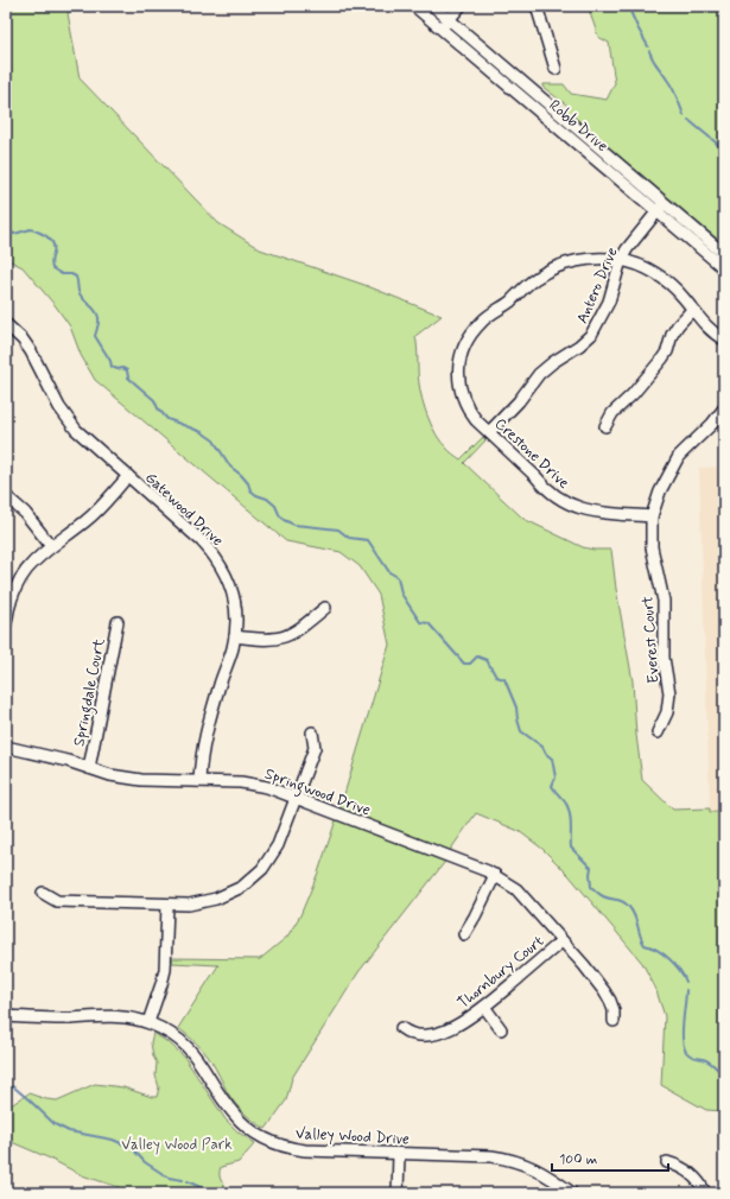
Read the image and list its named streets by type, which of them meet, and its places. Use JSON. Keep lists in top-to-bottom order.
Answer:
{
  "streets": {
    "street": [
      "Robb Drive",
      "Antero Drive",
      "Crestone Drive",
      "Gatewood Drive",
      "Everest Court",
      "Springdale Court",
      "Springwood Drive",
      "Thornbury Court",
      "Valley Wood Drive"
    ]
  },
  "crossings": [
    ["Robb Drive", "Antero Drive"],
    ["Antero Drive", "Crestone Drive"],
    ["Crestone Drive", "Everest Court"],
    ["Gatewood Drive", "Springwood Drive"],
    ["Springdale Court", "Springwood Drive"],
    ["Springwood Drive", "Thornbury Court"]
  ],
  "parks": ["Valley Wood Park"],
  "scale_bar": "100 m"
}
